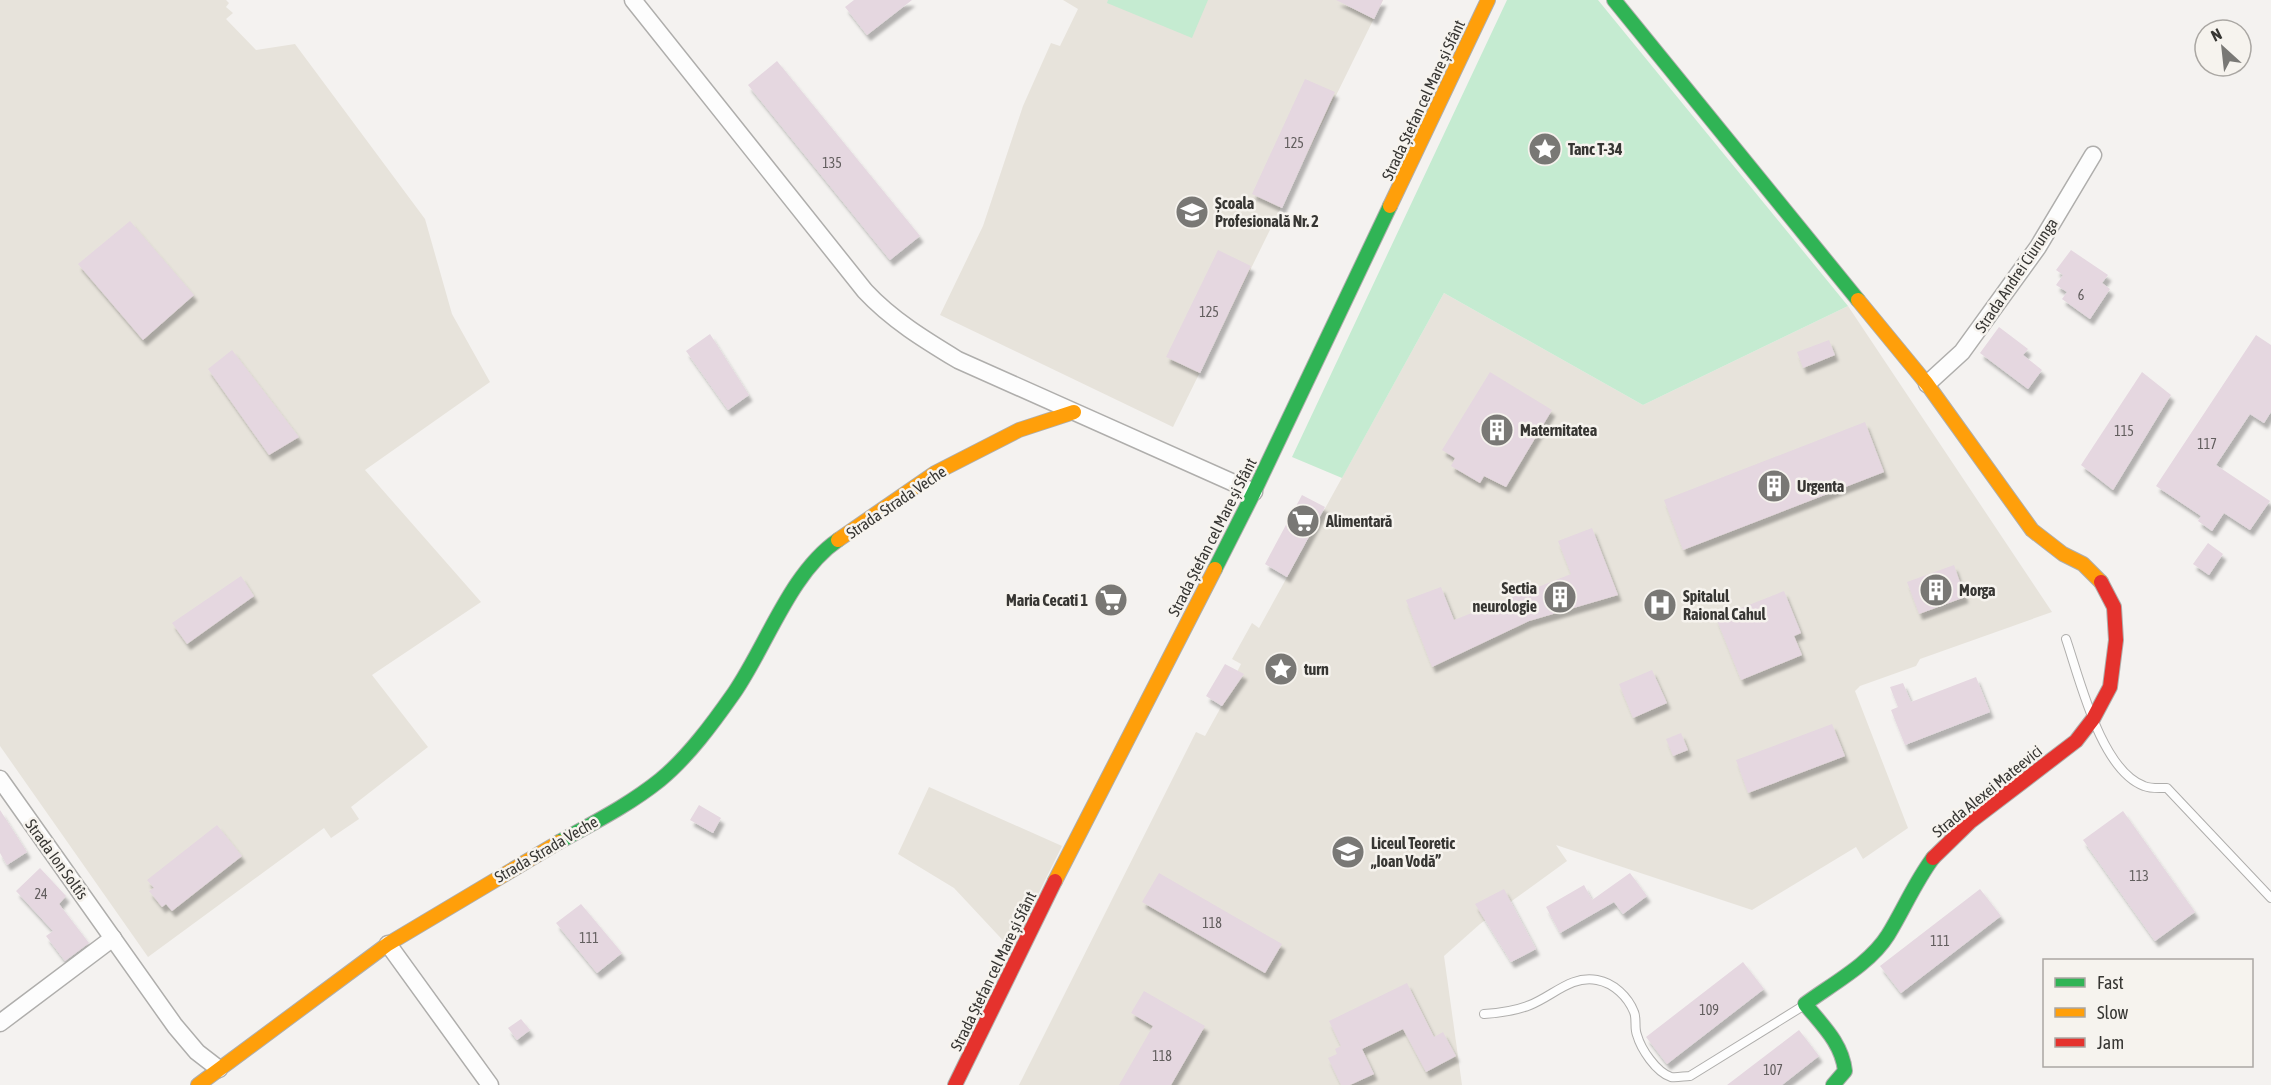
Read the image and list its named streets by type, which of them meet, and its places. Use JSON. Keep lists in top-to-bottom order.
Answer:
{
  "streets": {
    "street": [
      "Strada Ștefan cel Mare și Sfânt",
      "Strada Andrei Ciurunga",
      "Strada Strada Veche",
      "Strada Alexei Mateevici",
      "Strada Ion Soltîs"
    ]
  },
  "crossings": [
    ["Strada Andrei Ciurunga", "Strada Alexei Mateevici"]
  ],
  "places": {
    "place": ["Tanc T-34", "turn"],
    "school or university": ["Școala Profesională Nr. 2", "Liceul Teoretic „Ioan Vodă”"],
    "building": [
      "Maternitatea",
      "Urgenta",
      "Morga",
      "Sectia neurologie"
    ],
    "supermarket": ["Alimentară", "Maria Cecati 1"],
    "hospital": ["Spitalul Raional Cahul"]
  },
  "house_numbers": [
    "125",
    "135",
    "6",
    "125",
    "115",
    "117",
    "113",
    "24",
    "118",
    "111",
    "111",
    "109",
    "118",
    "107"
  ],
  "legend": ["Fast", "Slow", "Jam"],
  "north": "top left"
}
